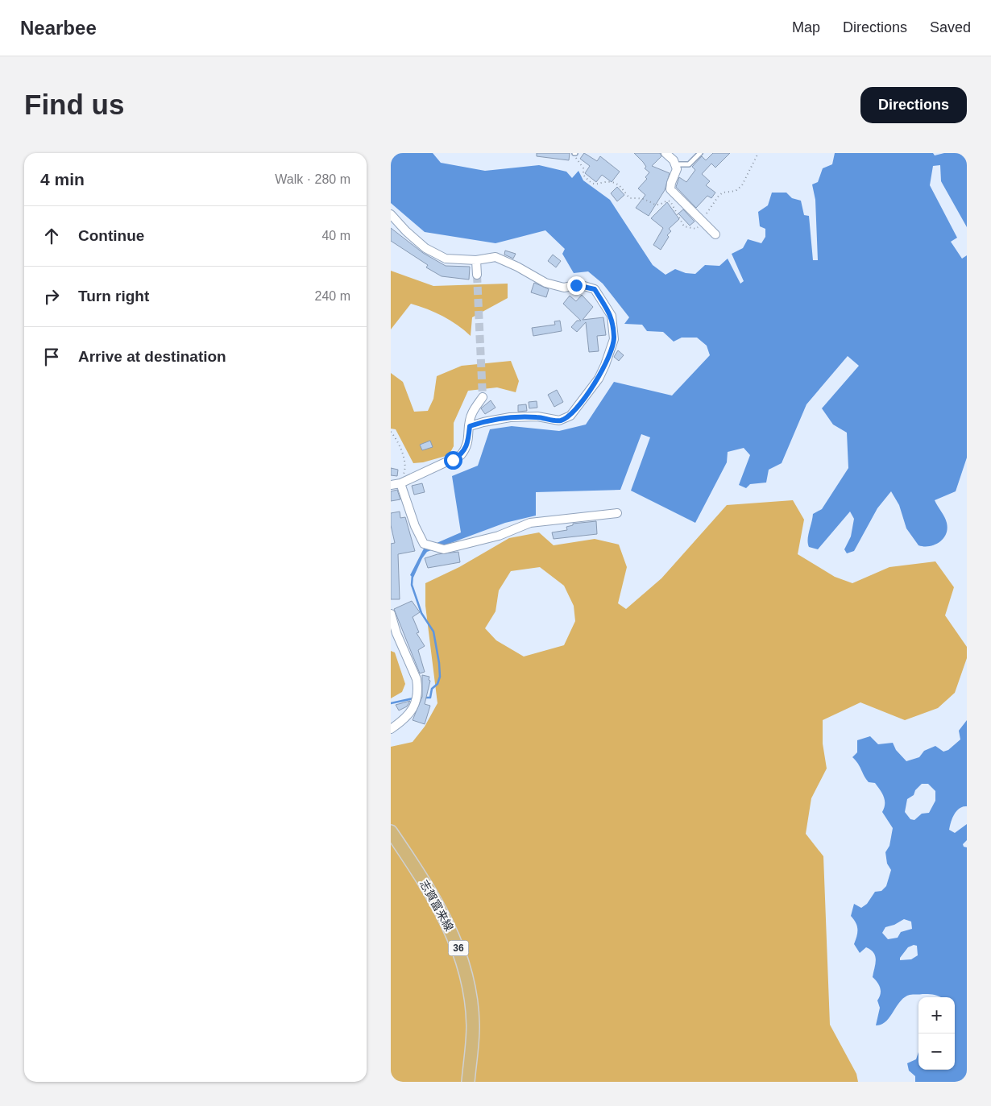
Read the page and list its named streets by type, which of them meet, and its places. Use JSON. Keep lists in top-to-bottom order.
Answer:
{
  "streets": {
    "main road": ["志賀富来線", "36"]
  },
  "page": {
    "header": "Nearbee",
    "nav": ["Map", "Directions", "Saved"],
    "buttons": "Directions",
    "title": "Find us",
    "heading": ["4 min", "Walk · 280 m"],
    "list": [
      ["Continue", "40 m"],
      ["Turn right", "240 m"],
      "Arrive at destination"
    ],
    "map_buttons": ["+", "−"]
  }
}
